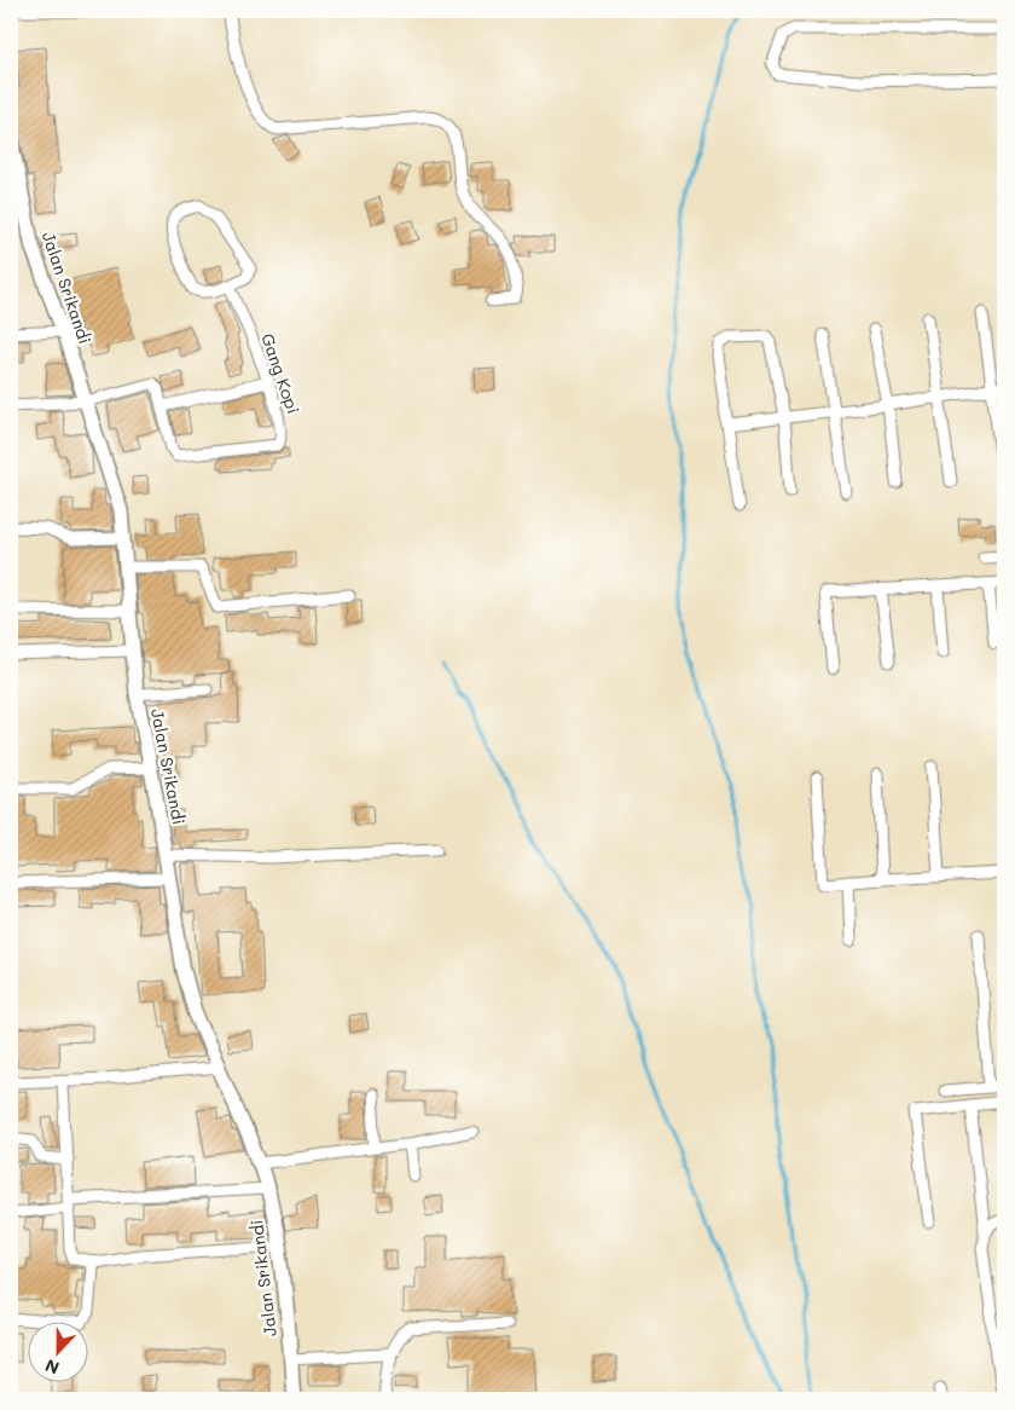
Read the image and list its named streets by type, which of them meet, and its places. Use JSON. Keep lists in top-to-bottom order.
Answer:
{
  "streets": {
    "street": ["Jalan Srikandi", "Gang Kopi"]
  },
  "crossings": [
    ["Jalan Srikandi", "Gang Kopi"]
  ],
  "north": "bottom"
}
